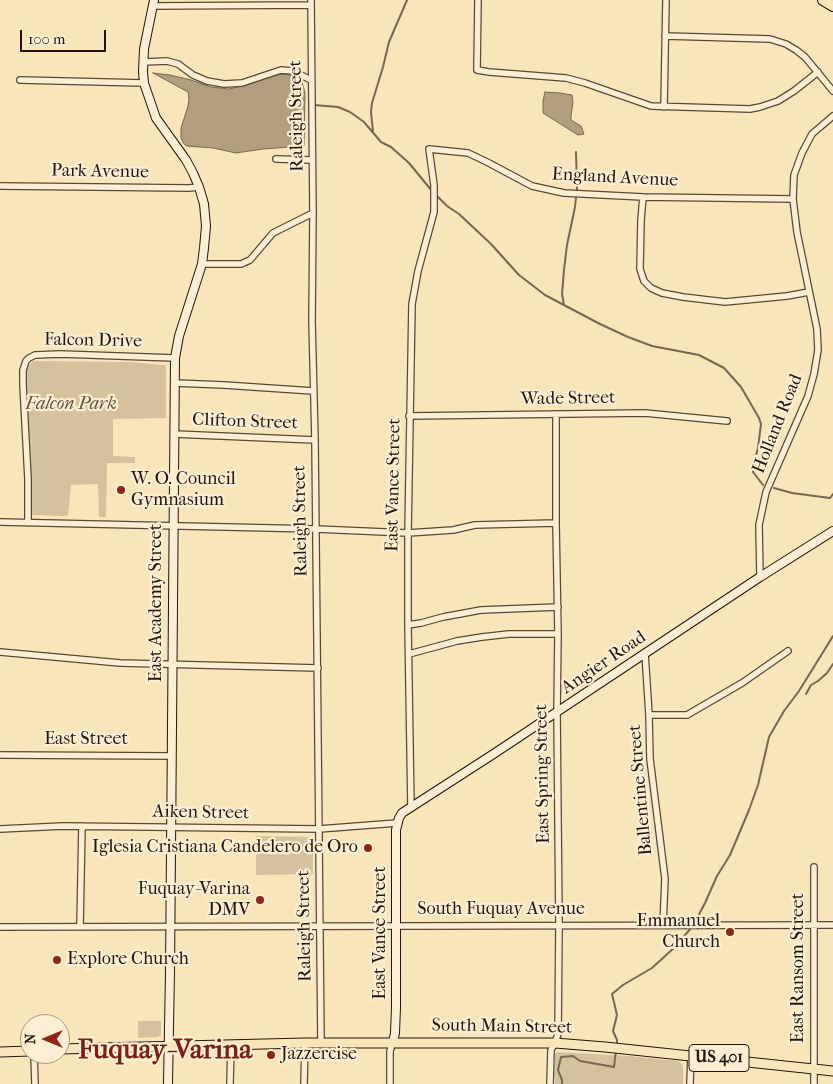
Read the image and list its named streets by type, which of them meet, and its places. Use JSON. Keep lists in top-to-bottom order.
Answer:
{
  "streets": {
    "main road": ["South Main Street", "US 401"],
    "street": [
      "Raleigh Street",
      "Park Avenue",
      "England Avenue",
      "Falcon Drive",
      "Wade Street",
      "Clifton Street",
      "Holland Road",
      "East Vance Street",
      "East Academy Street",
      "Angier Road",
      "East Street",
      "East Spring Street",
      "Ballentine Street",
      "Aiken Street",
      "South Fuquay Avenue",
      "East Ransom Street"
    ]
  },
  "crossings": [
    ["Raleigh Street", "Clifton Street"],
    ["Raleigh Street", "Aiken Street"],
    ["Raleigh Street", "South Fuquay Avenue"],
    ["Raleigh Street", "South Main Street"],
    ["Park Avenue", "East Academy Street"],
    ["England Avenue", "Holland Road"],
    ["England Avenue", "East Vance Street"],
    ["Falcon Drive", "East Academy Street"],
    ["Wade Street", "East Vance Street"],
    ["Wade Street", "East Spring Street"],
    ["Clifton Street", "East Academy Street"],
    ["Holland Road", "Angier Road"],
    ["East Vance Street", "Angier Road"],
    ["East Vance Street", "Aiken Street"],
    ["East Vance Street", "South Fuquay Avenue"],
    ["East Vance Street", "South Main Street"],
    ["East Academy Street", "East Street"],
    ["East Academy Street", "Aiken Street"],
    ["East Academy Street", "South Fuquay Avenue"],
    ["East Academy Street", "South Main Street"],
    ["East Academy Street", "US 401"],
    ["Angier Road", "East Spring Street"],
    ["Angier Road", "Ballentine Street"],
    ["Angier Road", "Aiken Street"],
    ["East Spring Street", "South Fuquay Avenue"],
    ["East Spring Street", "South Main Street"],
    ["Ballentine Street", "South Fuquay Avenue"],
    ["South Fuquay Avenue", "East Ransom Street"],
    ["East Ransom Street", "South Main Street"],
    ["South Main Street", "US 401"]
  ],
  "districts": ["Fuquay-Varina"],
  "parks": ["Falcon Park"],
  "places": [
    "W. O. Council Gymnasium",
    "Iglesia Cristiana Candelero de Oro",
    "Fuquay-Varina DMV",
    "Emmanuel Church",
    "Explore Church",
    "Jazzercise"
  ],
  "scale_bar": "100 m",
  "north": "left"
}
